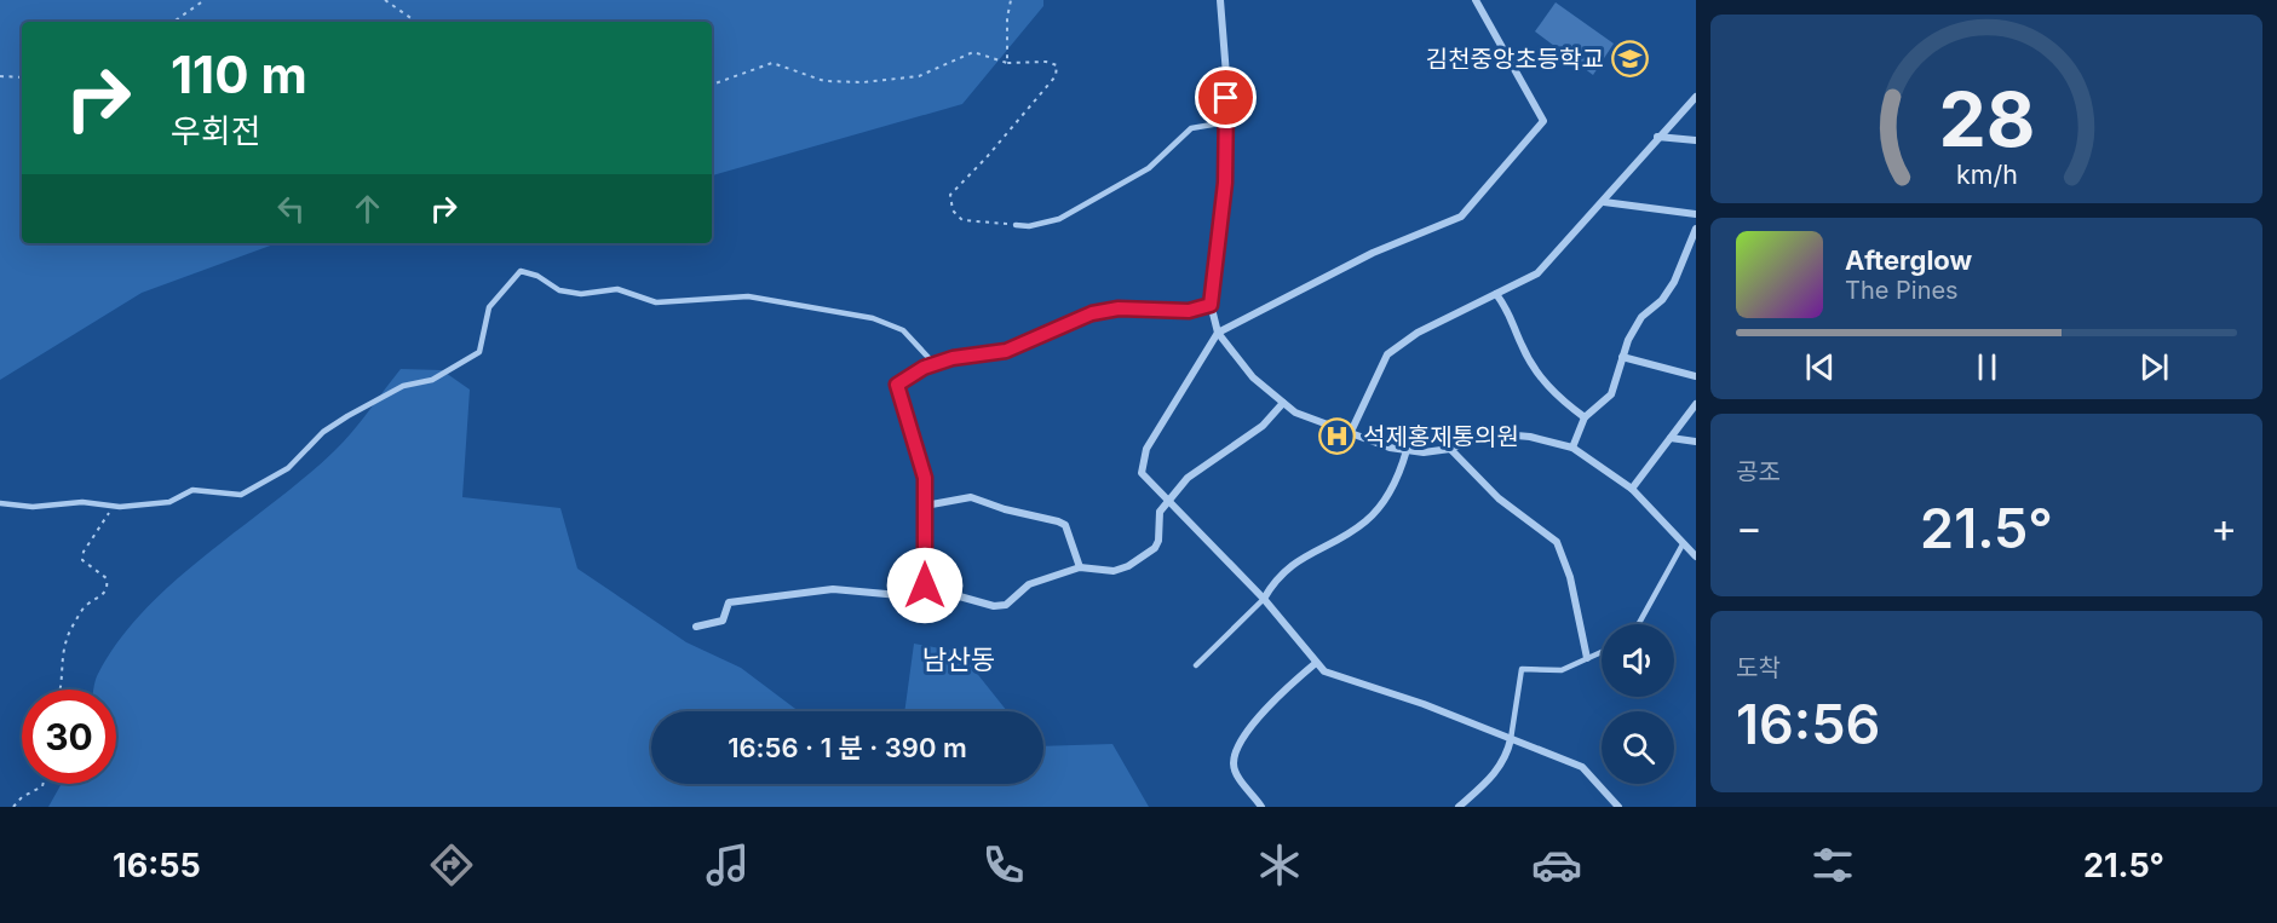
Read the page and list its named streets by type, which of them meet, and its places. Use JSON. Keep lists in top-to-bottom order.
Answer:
{
  "districts": ["남산동"],
  "places": {
    "school or university": ["김천중앙초등학교"],
    "hospital": ["석제홍제통의원"]
  },
  "page": {
    "turn": ["110 m", "우회전"],
    "song": ["Afterglow", "The Pines"],
    "tile": [
      "공조",
      ["도착", "16:56"]
    ],
    "heat": ["−", "21.5°", "+"],
    "limit": "30",
    "trip": "16:56 · 1 분 · 390 m",
    "tabs": ["16:55", "21.5°"],
    "gauge": ["28", "km/h"]
  }
}
